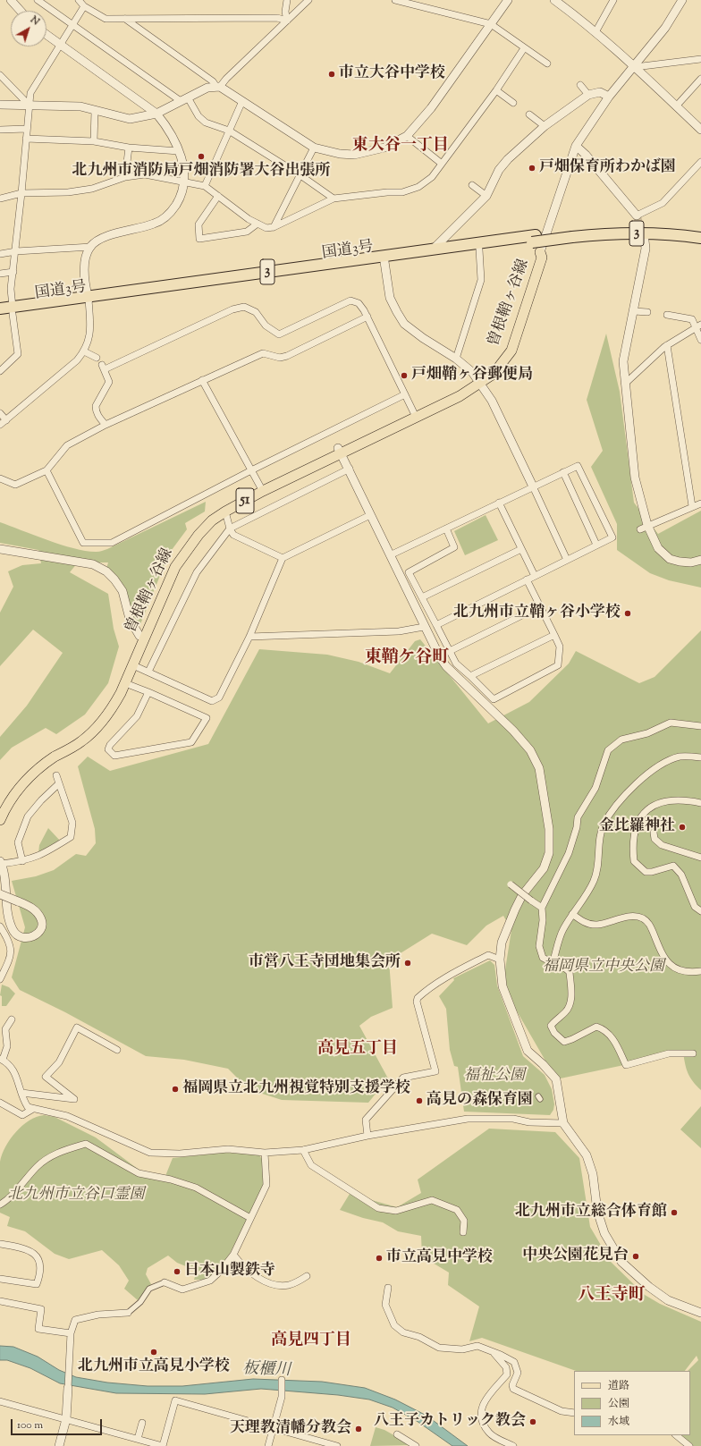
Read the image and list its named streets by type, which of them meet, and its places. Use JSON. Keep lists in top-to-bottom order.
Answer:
{
  "streets": {
    "highway": ["3", "国道3号"],
    "main road": ["曽根鞘ヶ谷線", "51"]
  },
  "districts": [
    "東大谷一丁目",
    "東鞘ケ谷町",
    "高見五丁目",
    "八王寺町",
    "高見四丁目"
  ],
  "water": ["板櫃川"],
  "parks": ["福岡県立中央公園", "福祉公園", "北九州市立谷口霊園"],
  "places": [
    "市立大谷中学校",
    "北九州市消防局戸畑消防署大谷出張所",
    "戸畑保育所わかば園",
    "戸畑鞘ヶ谷郵便局",
    "北九州市立鞘ヶ谷小学校",
    "金比羅神社",
    "市営八王寺団地集会所",
    "福岡県立北九州視覚特別支援学校",
    "高見の森保育園",
    "北九州市立総合体育館",
    "中央公園花見台",
    "市立高見中学校",
    "日本山製鉄寺",
    "北九州市立高見小学校",
    "八王子カトリック教会",
    "天理教清幡分教会"
  ],
  "legend": ["道路", "公園", "水域"],
  "scale_bar": "100 m",
  "north": "top right"
}
